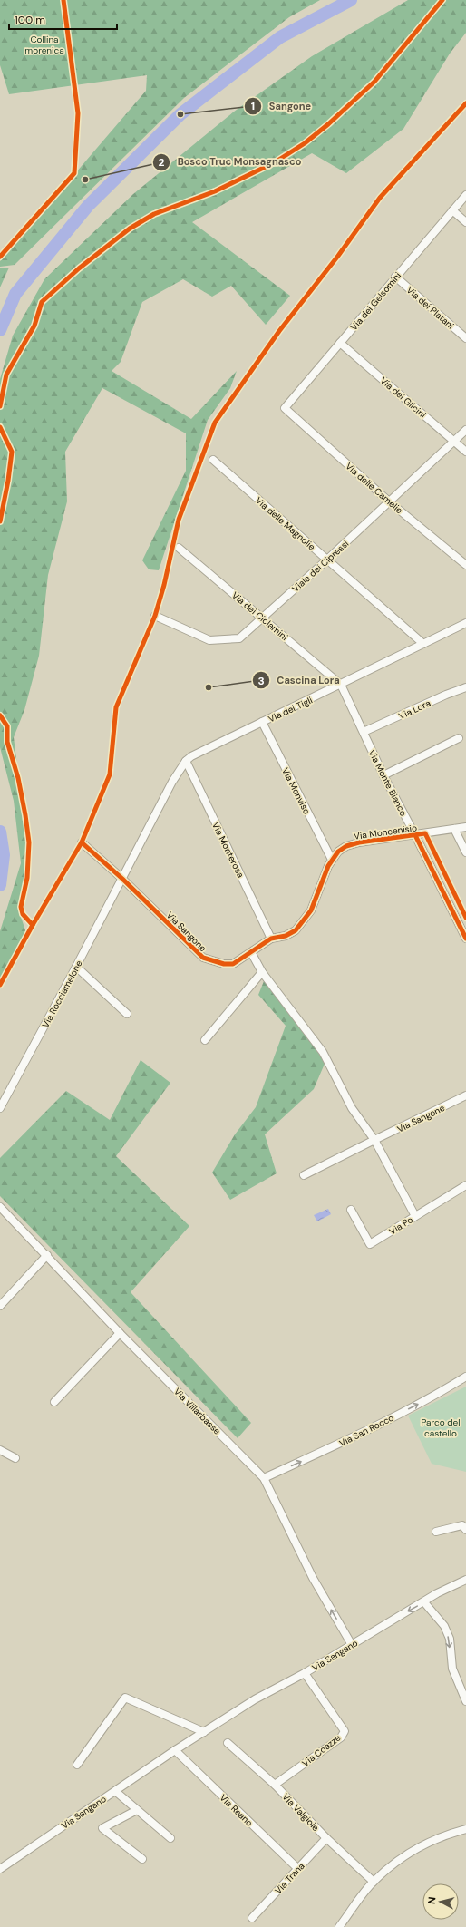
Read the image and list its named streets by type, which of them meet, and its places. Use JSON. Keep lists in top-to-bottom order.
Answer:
{
  "streets": {
    "street": [
      "Via dei Gelsomini",
      "Via dei Platani",
      "Via dei Glicini",
      "Via delle Camelie",
      "Via delle Magnolie",
      "Viale dei Cipressi",
      "Via dei Ciclamini",
      "Via dei Tigli",
      "Via Lora",
      "Via Monte Bianco",
      "Via Monviso",
      "Via Moncenisio",
      "Via Monterosa",
      "Via Sangone",
      "Via Rocciamelone",
      "Via Po",
      "Via Villarbasse",
      "Via San Rocco",
      "Via Sangano",
      "Via Coazze",
      "Via Reano",
      "Via Valgioie",
      "Via Trana"
    ]
  },
  "crossings": [
    ["Via dei Gelsomini", "Via dei Platani"],
    ["Via dei Gelsomini", "Via dei Glicini"],
    ["Via dei Gelsomini", "Via delle Camelie"],
    ["Via dei Glicini", "Viale dei Cipressi"],
    ["Via delle Camelie", "Viale dei Cipressi"],
    ["Via delle Magnolie", "Viale dei Cipressi"],
    ["Via delle Magnolie", "Via dei Tigli"],
    ["Viale dei Cipressi", "Via dei Ciclamini"],
    ["Via dei Ciclamini", "Via dei Tigli"],
    ["Via dei Ciclamini", "Via Monte Bianco"],
    ["Via dei Tigli", "Via Monte Bianco"],
    ["Via dei Tigli", "Via Monviso"],
    ["Via dei Tigli", "Via Monterosa"],
    ["Via dei Tigli", "Via Rocciamelone"],
    ["Via Lora", "Via Monte Bianco"],
    ["Via Monte Bianco", "Via Moncenisio"],
    ["Via Monviso", "Via Moncenisio"],
    ["Via Moncenisio", "Via Monterosa"],
    ["Via Moncenisio", "Via Sangone"],
    ["Via Monterosa", "Via Rocciamelone"],
    ["Via Sangone", "Via Rocciamelone"],
    ["Via Villarbasse", "Via San Rocco"],
    ["Via Villarbasse", "Via Sangano"],
    ["Via Sangano", "Via Coazze"],
    ["Via Sangano", "Via Reano"],
    ["Via Coazze", "Via Valgioie"],
    ["Via Reano", "Via Trana"],
    ["Via Valgioie", "Via Trana"]
  ],
  "one_way": ["Via San Rocco"],
  "parks": ["Collina morenica", "Parco del castello"],
  "places": ["Sangone", "Bosco Truc Monsagnasco", "Cascina Lora"],
  "scale_bar": "100 m",
  "north": "left"
}
